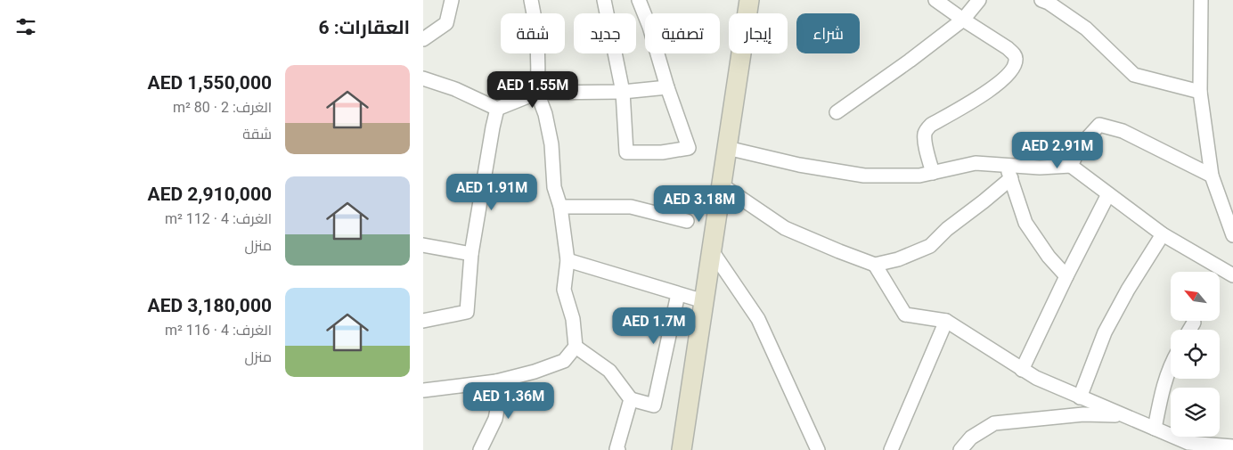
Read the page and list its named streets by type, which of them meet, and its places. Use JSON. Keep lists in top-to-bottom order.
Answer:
{
  "north": "top left",
  "page": {
    "heading": "العقارات: 6",
    "chip": [
      "شراء",
      "إيجار",
      "تصفية",
      "جديد",
      "شقة"
    ],
    "list": [
      {
        "name": "AED 1,550,000",
        "note": "الغرف: 2 · 80 m² · شقة"
      },
      {
        "name": "AED 2,910,000",
        "note": "الغرف: 4 · 112 m² · منزل"
      },
      {
        "name": "AED 3,180,000",
        "note": "الغرف: 4 · 116 m² · منزل"
      }
    ],
    "price": [
      "AED 1.55M",
      "AED 2.91M",
      "AED 1.91M",
      "AED 3.18M",
      "AED 1.7M",
      "AED 1.36M"
    ]
  }
}
